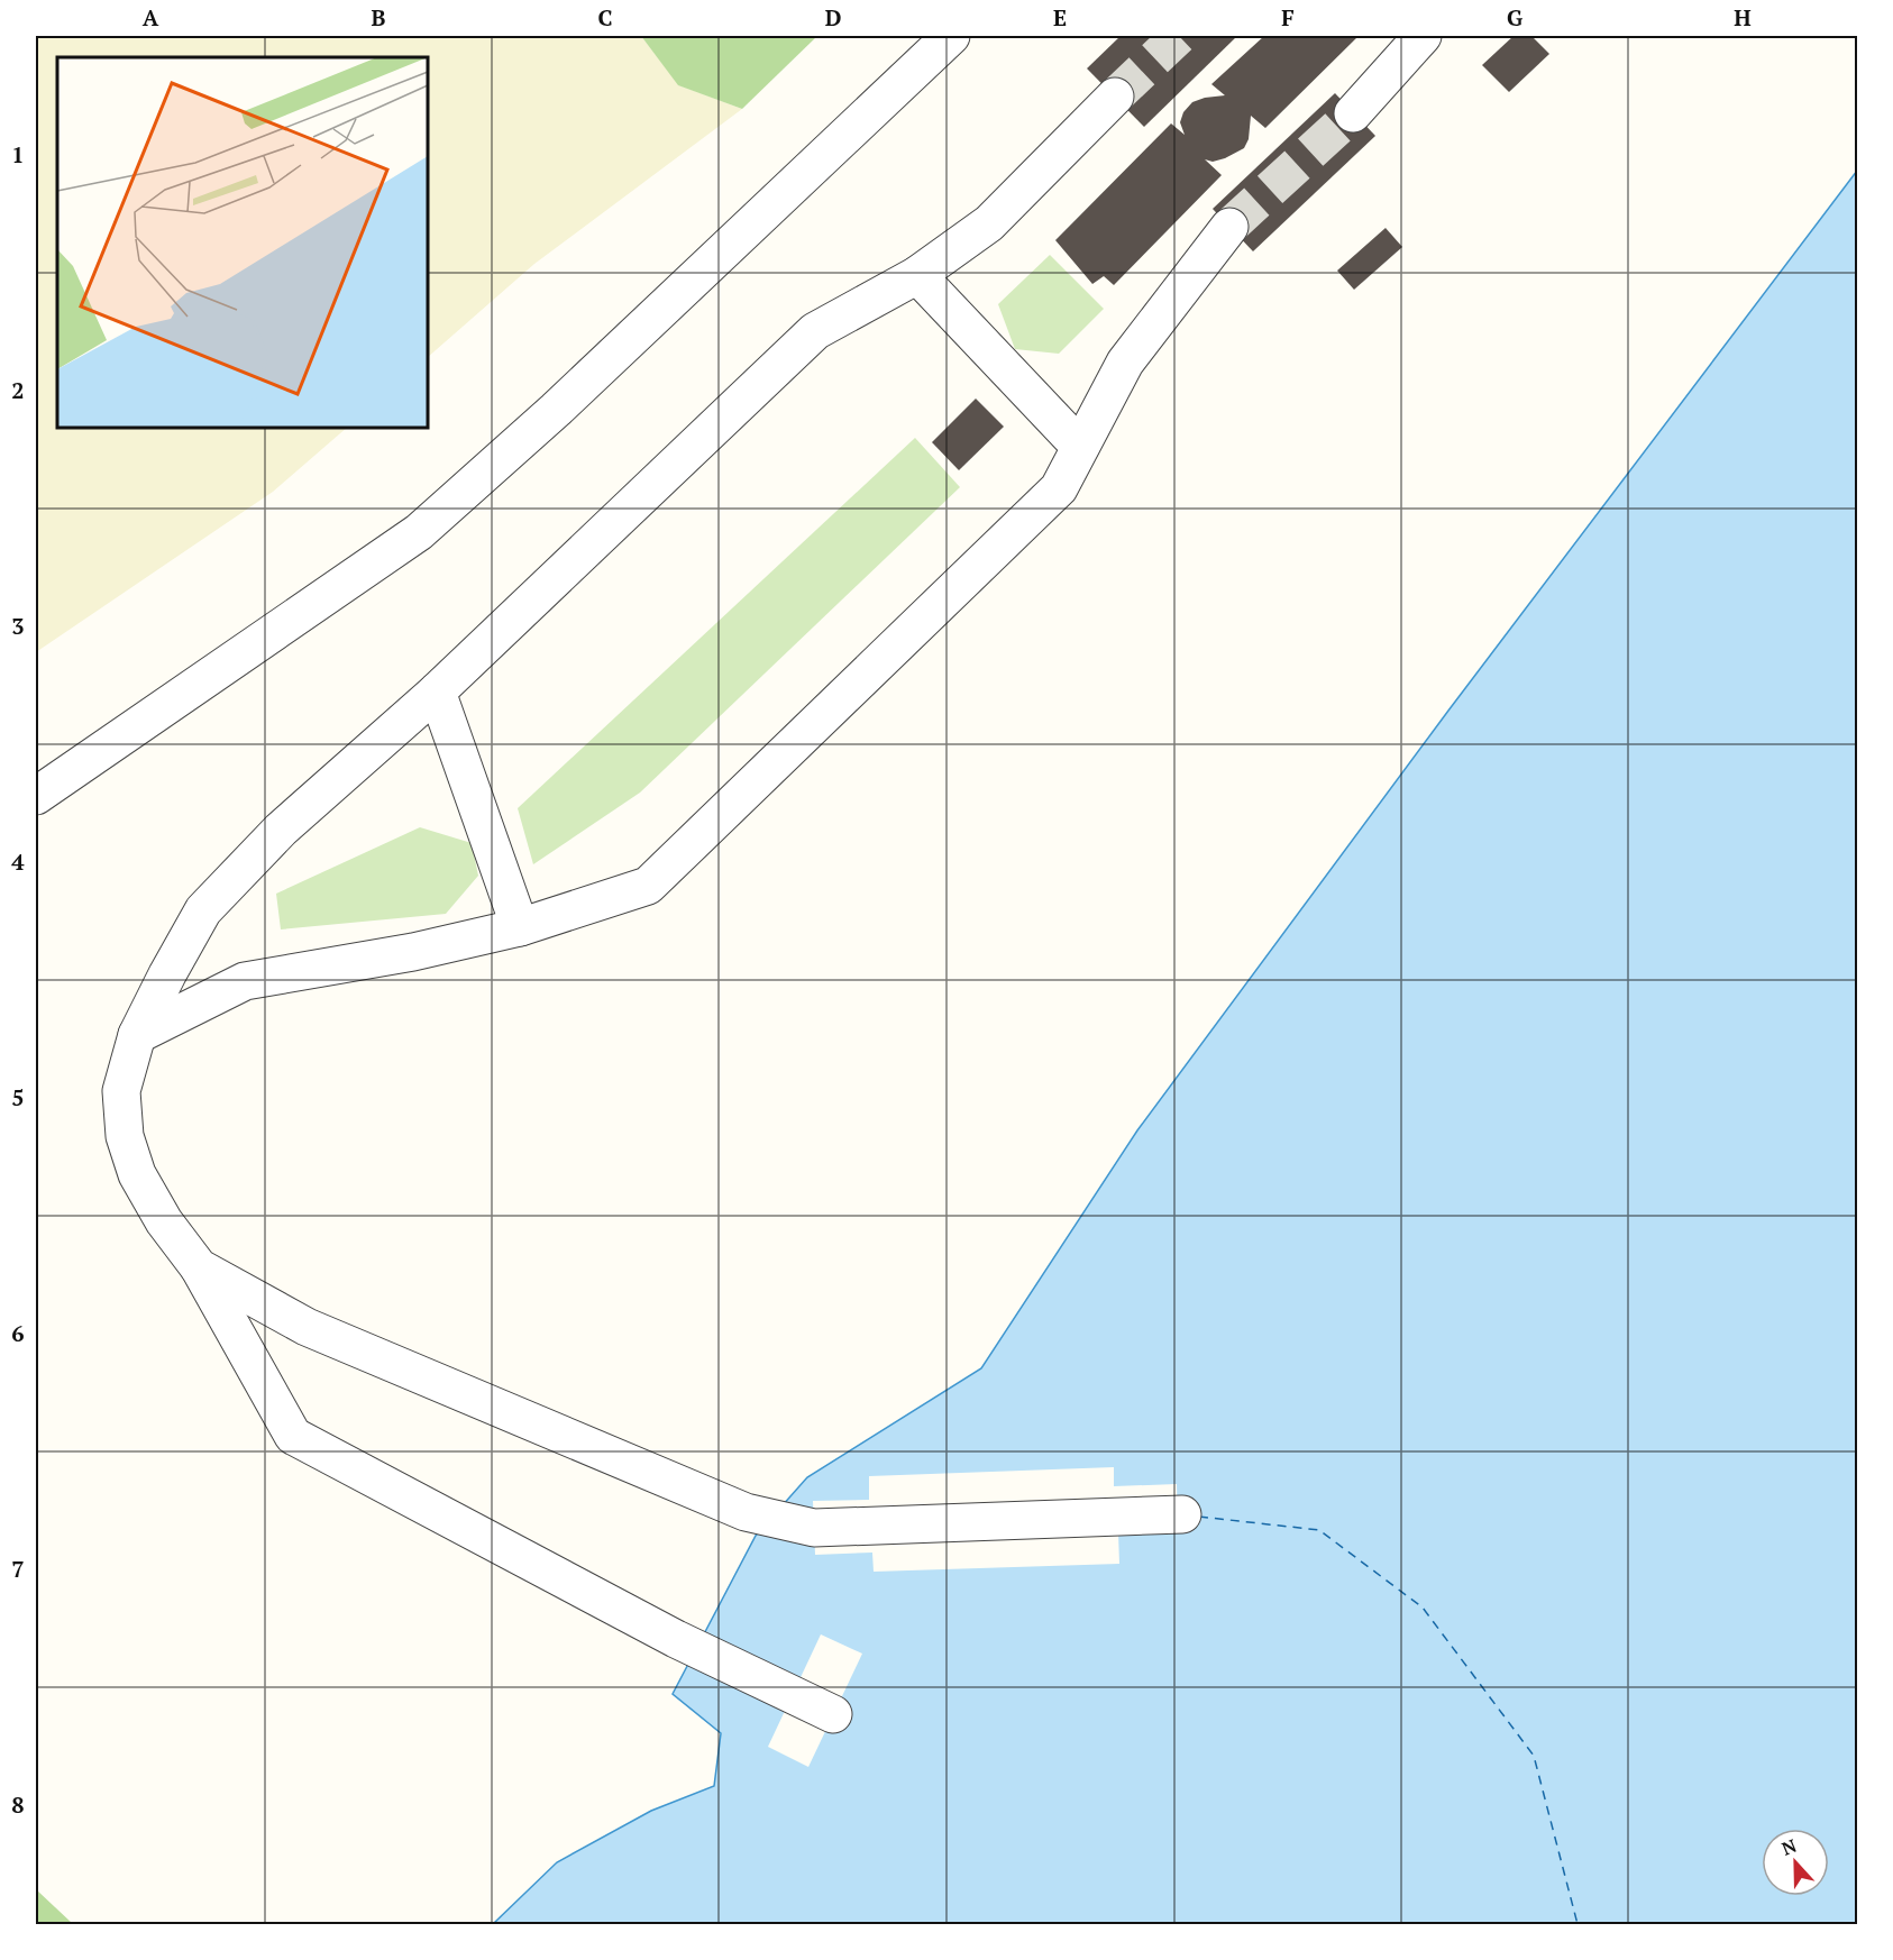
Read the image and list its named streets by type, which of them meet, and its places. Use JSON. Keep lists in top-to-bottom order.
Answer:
{
  "north": "top",
  "grid": {
    "columns": [
      "A",
      "B",
      "C",
      "D",
      "E",
      "F",
      "G",
      "H"
    ],
    "rows": [
      "1",
      "2",
      "3",
      "4",
      "5",
      "6",
      "7",
      "8"
    ]
  }
}
